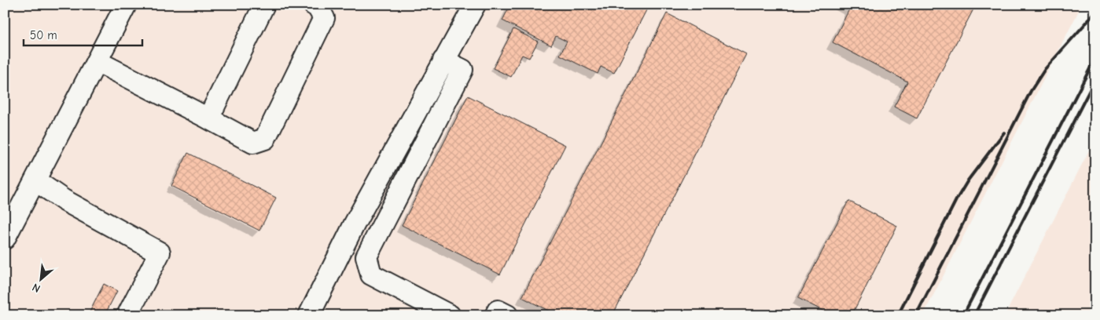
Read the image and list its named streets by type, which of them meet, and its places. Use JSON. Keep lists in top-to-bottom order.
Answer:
{
  "scale_bar": "50 m",
  "north": "bottom left"
}
